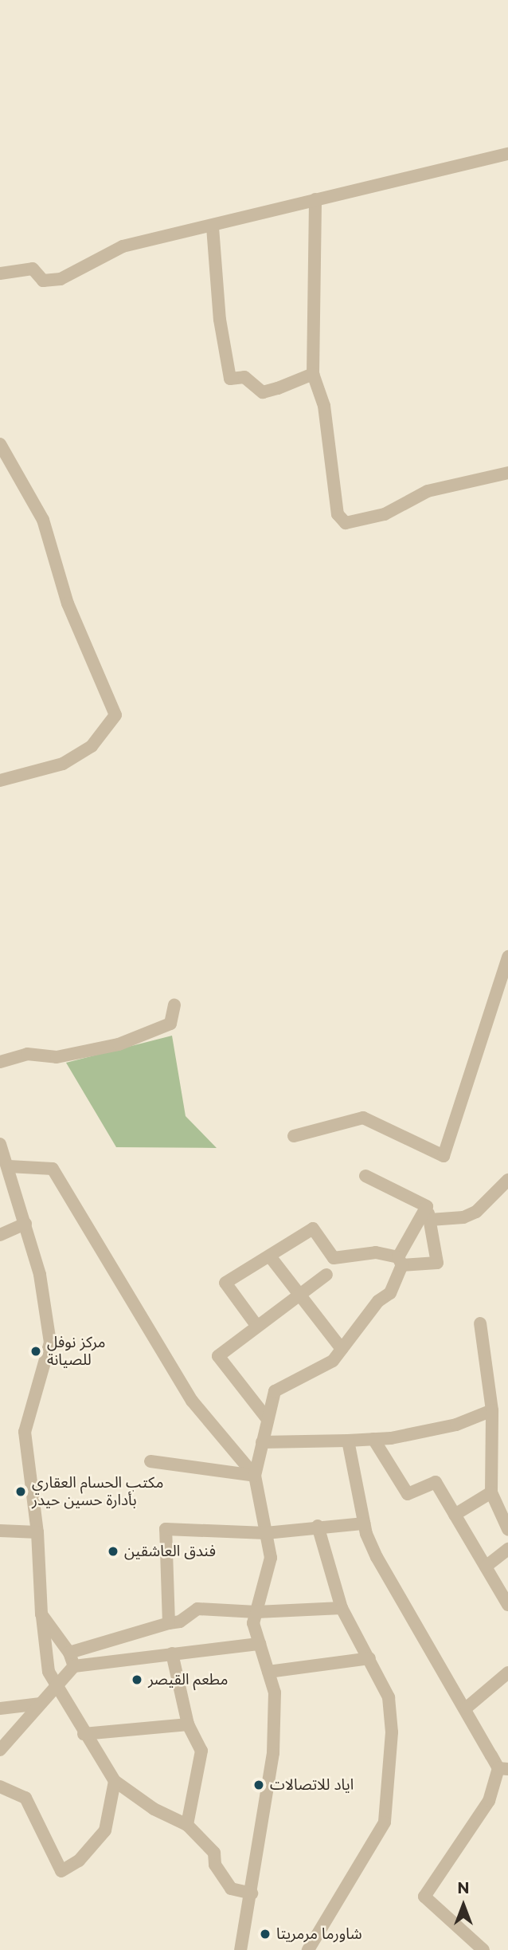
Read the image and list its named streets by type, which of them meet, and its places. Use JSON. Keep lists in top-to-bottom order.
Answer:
{
  "places": [
    "مركز نوفل للصيانة",
    "مكتب الحسام العقاري بأدارة حسين حيدر",
    "فندق العاشقين",
    "مطعم القيصر",
    "اياد للاتصالات",
    "شاورما مرمريتا"
  ],
  "north": "top"
}
